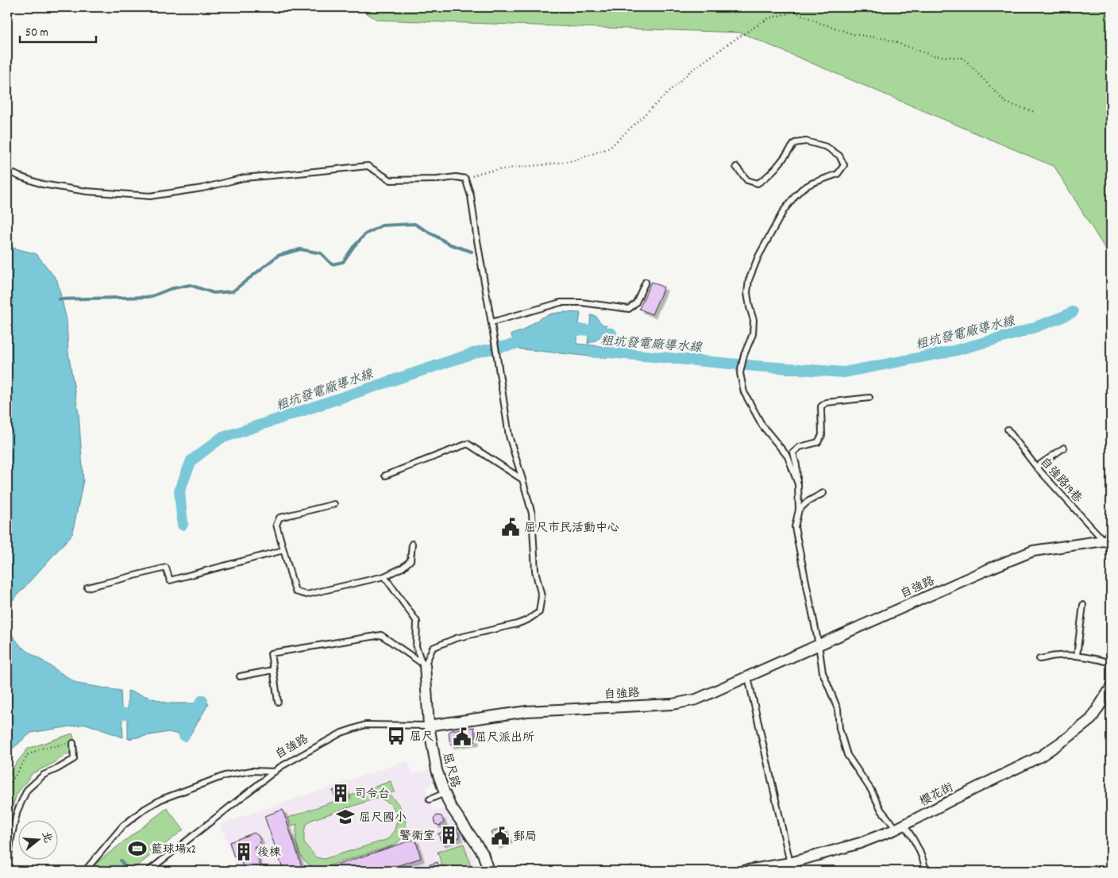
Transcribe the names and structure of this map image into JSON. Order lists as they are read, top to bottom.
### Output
{
  "streets": {
    "street": ["自強路", "屈尺路", "櫻花街"],
    "lane": ["自強路19巷"]
  },
  "crossings": [
    ["自強路19巷", "自強路"],
    ["自強路", "屈尺路"]
  ],
  "water": ["粗坑發電廠導水線"],
  "places": {
    "public building": ["屈尺市民活動中心", "屈尺派出所", "郵局"],
    "bus stop": ["屈尺"],
    "building": ["司令台", "警衛室", "後棟"],
    "school or university": ["屈尺國小"],
    "sports": ["籃球場x2"]
  },
  "scale_bar": "50 m",
  "north": "right"
}
